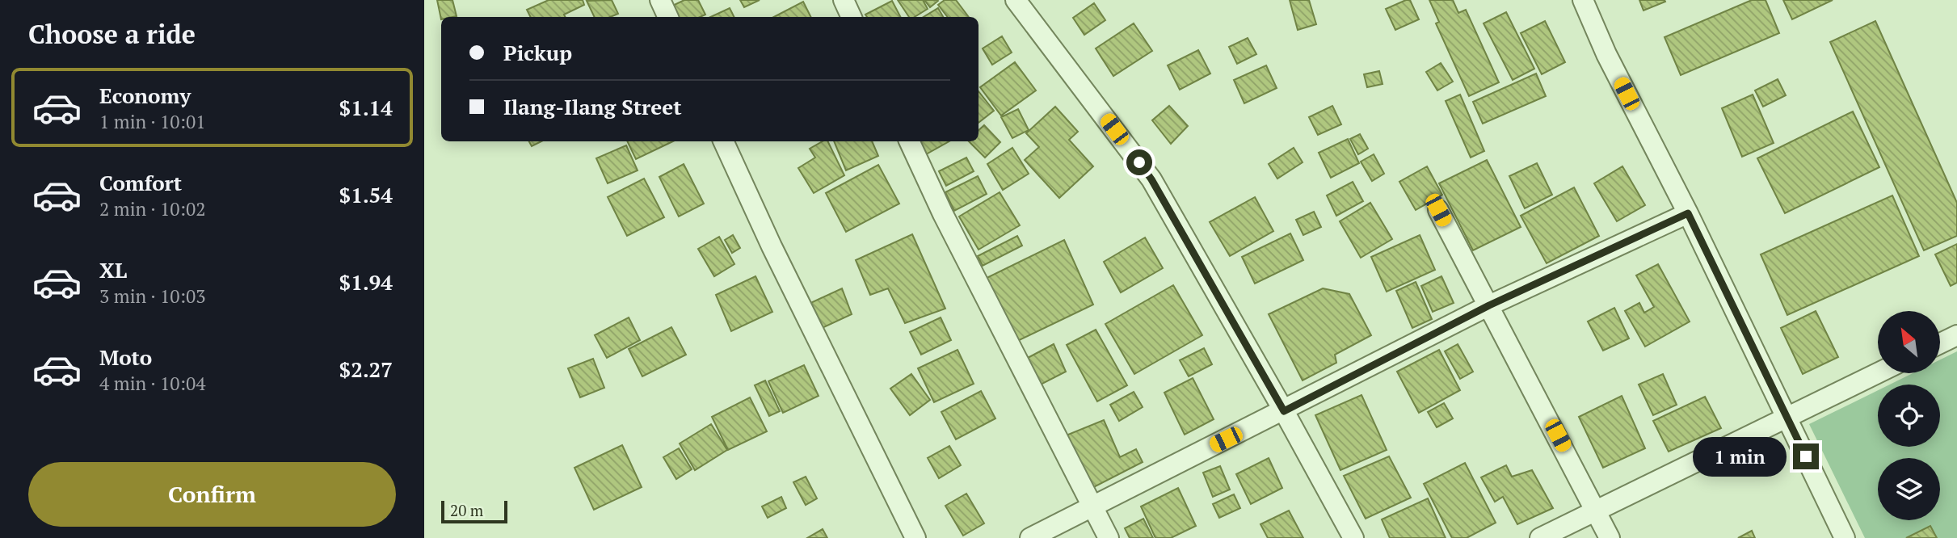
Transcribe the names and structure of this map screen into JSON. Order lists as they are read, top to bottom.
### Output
{
  "scale_bar": "20 m",
  "north": "top left",
  "page": {
    "heading": "Choose a ride",
    "banner": ["Pickup", "Ilang-Ilang Street"],
    "list": [
      {
        "name": "Economy",
        "note": "1 min · 10:01",
        "value": "$1.14"
      },
      {
        "name": "Comfort",
        "note": "2 min · 10:02",
        "value": "$1.54"
      },
      {
        "name": "XL",
        "note": "3 min · 10:03",
        "value": "$1.94"
      },
      {
        "name": "Moto",
        "note": "4 min · 10:04",
        "value": "$2.27"
      }
    ],
    "bubble": "1 min",
    "buttons": "Confirm",
    "scale": "20 m"
  }
}
